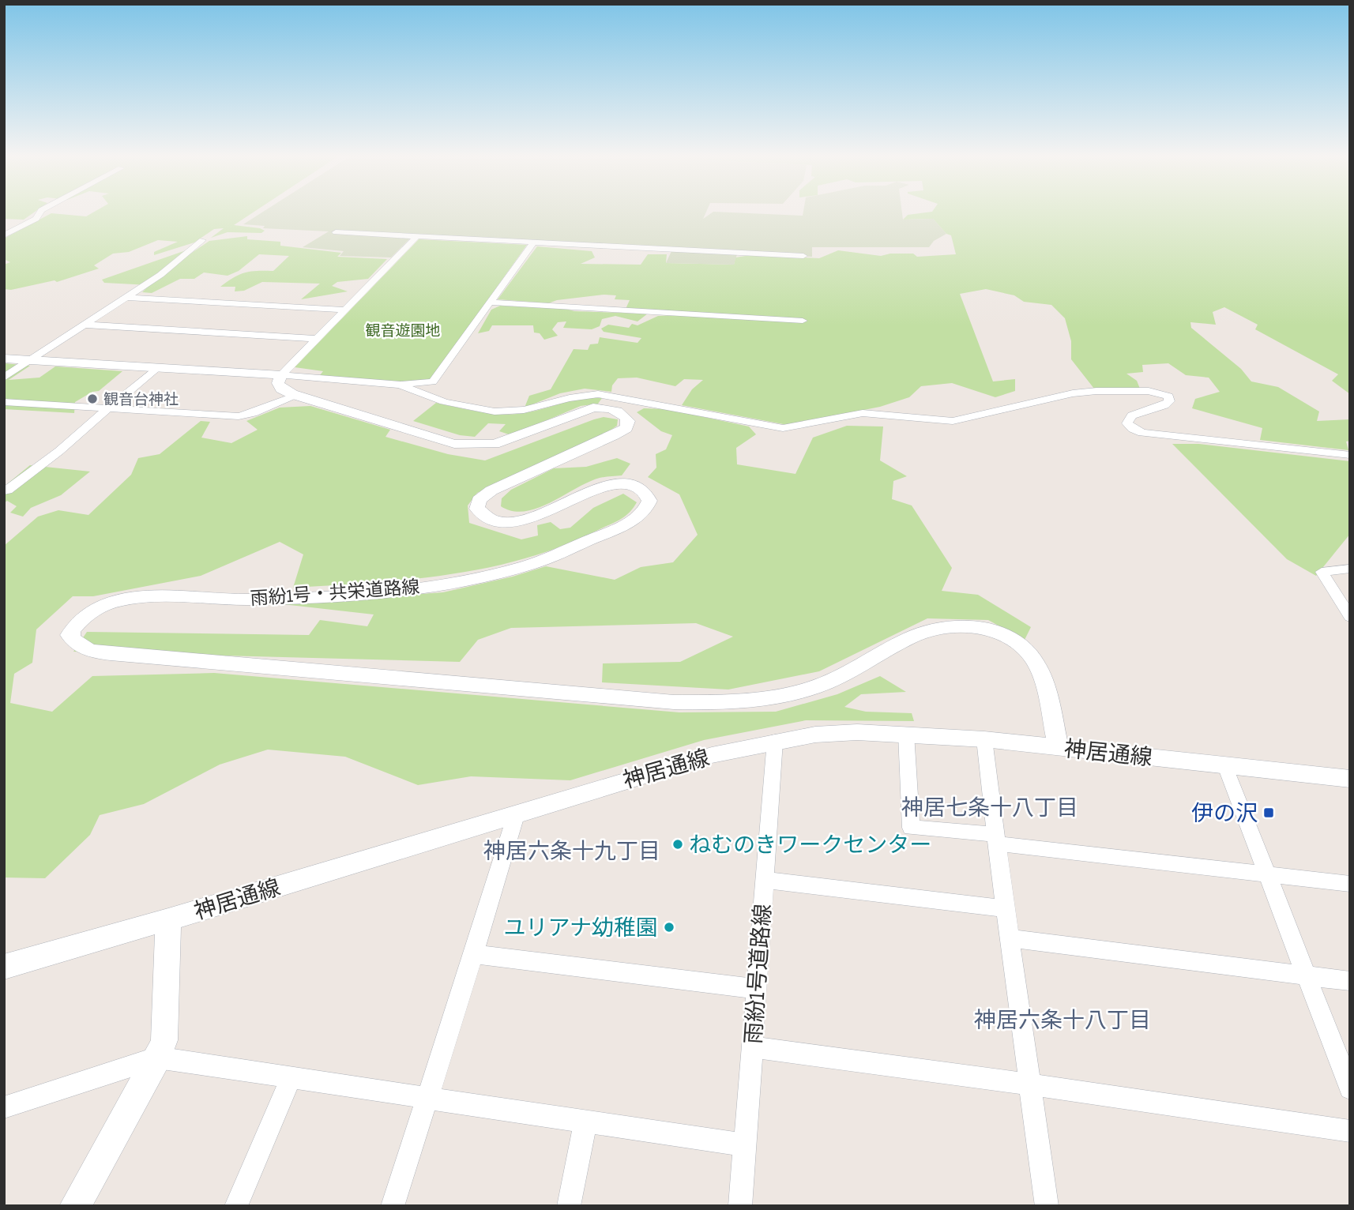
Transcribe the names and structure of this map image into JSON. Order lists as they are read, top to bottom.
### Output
{
  "streets": {
    "street": ["雨紛1号・共栄道路線", "神居通線", "雨紛1号道路線"]
  },
  "crossings": [
    ["雨紛1号・共栄道路線", "神居通線"],
    ["神居通線", "雨紛1号道路線"]
  ],
  "districts": ["神居七条十八丁目", "神居六条十九丁目", "神居六条十八丁目"],
  "parks": ["観音遊園地"],
  "places": {
    "other": ["観音台神社", "ねむのきワークセンター", "ユリアナ幼稚園"],
    "transit": ["伊の沢"]
  }
}
